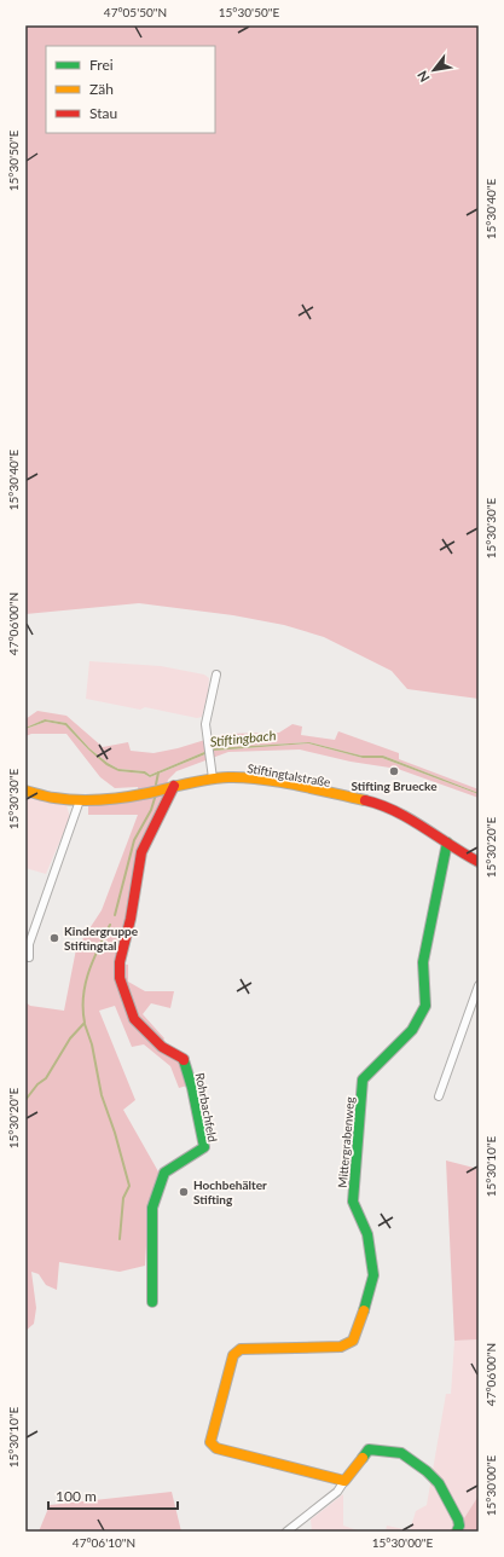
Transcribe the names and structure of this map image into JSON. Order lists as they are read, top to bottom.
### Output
{
  "streets": {
    "street": ["Stiftingtalstraße", "Rohrbachfeld", "Mittergrabenweg"]
  },
  "crossings": [
    ["Stiftingtalstraße", "Rohrbachfeld"],
    ["Stiftingtalstraße", "Mittergrabenweg"]
  ],
  "water": ["Stiftingbach"],
  "places": ["Stifting Bruecke", "Kindergruppe Stiftingtal", "Hochbehälter Stifting"],
  "legend": ["Frei", "Zäh", "Stau"],
  "scale_bar": "100 m",
  "north": "bottom left",
  "coordinates": [
    "47°05'50\"N",
    "15°30'50\"E",
    "15°30'40\"E",
    "15°30'30\"E",
    "47°06'00\"N",
    "15°30'20\"E",
    "15°30'10\"E",
    "15°30'00\"E",
    "47°06'10\"N"
  ]
}
